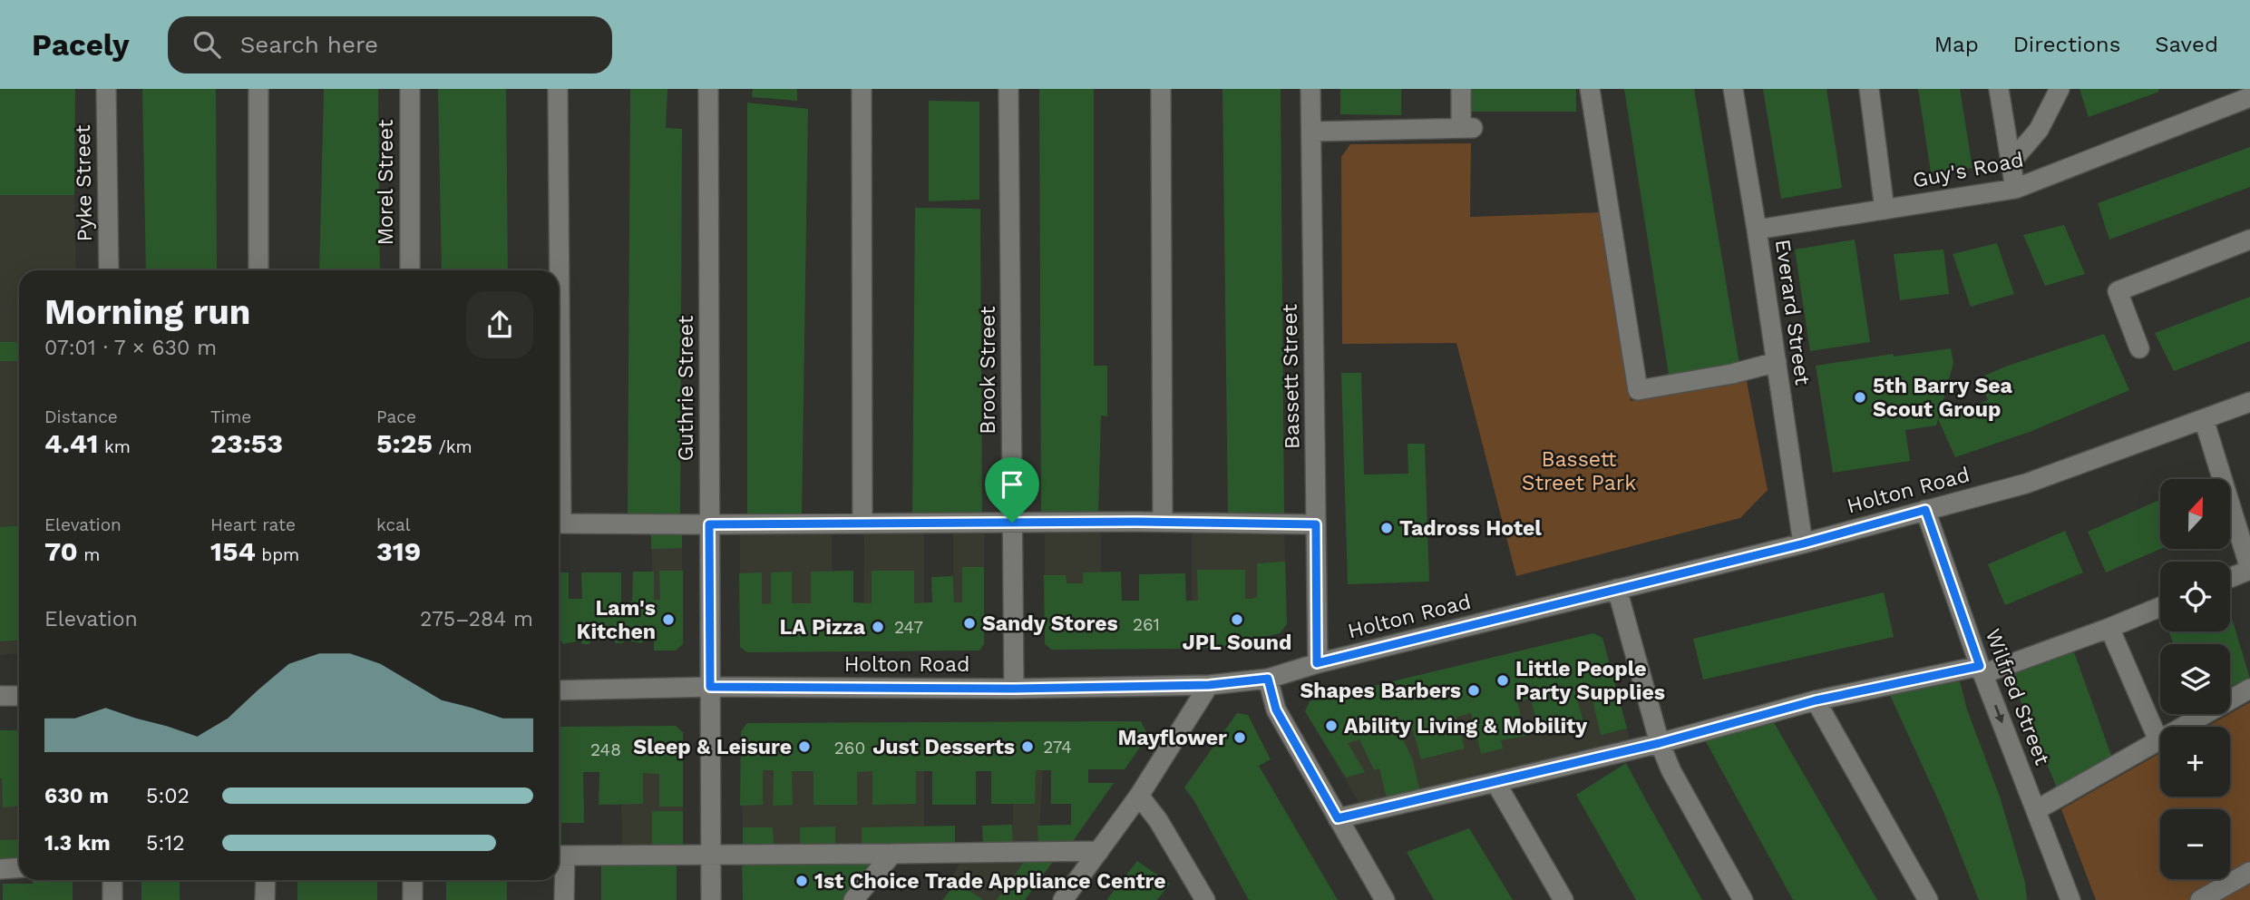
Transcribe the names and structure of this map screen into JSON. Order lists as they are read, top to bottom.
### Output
{
  "streets": {
    "street": [
      "Guy's Road",
      "Morel Street",
      "Pyke Street",
      "Everard Street",
      "Brook Street",
      "Bassett Street",
      "Guthrie Street",
      "Holton Road",
      "Wilfred Street"
    ]
  },
  "crossings": [
    ["Guy's Road", "Everard Street"],
    ["Everard Street", "Holton Road"],
    ["Brook Street", "Holton Road"],
    ["Bassett Street", "Holton Road"],
    ["Guthrie Street", "Holton Road"],
    ["Holton Road", "Wilfred Street"]
  ],
  "parks": ["Bassett Street Park"],
  "places": [
    "5th Barry Sea Scout Group",
    "Tadross Hotel",
    "Lam's Kitchen",
    "JPL Sound",
    "Sandy Stores",
    "LA Pizza",
    "Little People Party Supplies",
    "Shapes Barbers",
    "Ability Living & Mobility",
    "Mayflower",
    "Sleep & Leisure",
    "Just Desserts",
    "1st Choice Trade Appliance Centre"
  ],
  "house_numbers": [
    "261",
    "247",
    "274",
    "260",
    "248"
  ],
  "north": "top",
  "page": {
    "header": "Pacely",
    "search": "Search here",
    "nav": ["Map", "Directions", "Saved"],
    "heading": ["Morning run", "07:01 · 7 × 630 m"],
    "stats": [
      ["Distance", "4.41 km"],
      ["Time", "23:53"],
      ["Pace", "5:25 /km"],
      ["Elevation", "70 m"],
      ["Heart rate", "154 bpm"],
      ["kcal", "319"]
    ],
    "map_buttons": ["+", "−"],
    "chart": ["Elevation", "275–284 m"],
    "list": [
      {
        "name": "630 m",
        "note": "5:02"
      },
      {
        "name": "1.3 km",
        "note": "5:12"
      }
    ]
  }
}
